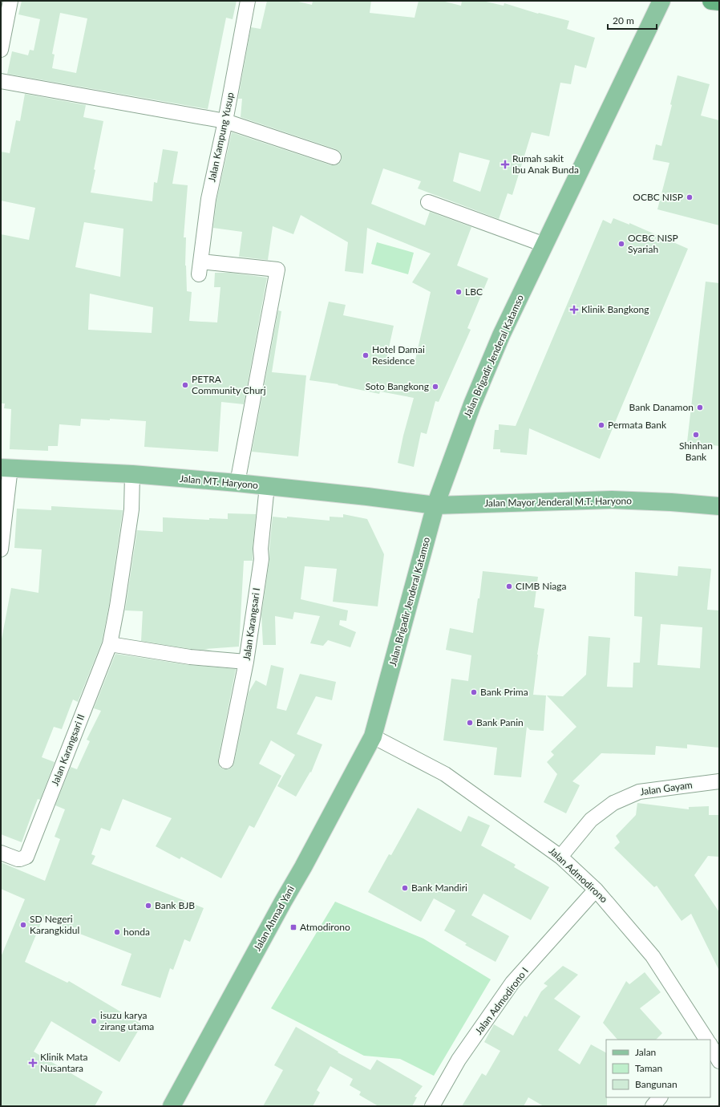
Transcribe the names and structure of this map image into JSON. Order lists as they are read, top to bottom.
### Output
{
  "streets": {
    "main road": [
      "Jalan Brigadir Jenderal Katamso",
      "Jalan MT. Haryono",
      "Jalan Mayor Jenderal M.T. Haryono",
      "Jalan Ahmad Yani"
    ],
    "street": [
      "Jalan Kampung Yusup",
      "Jalan Karangsari I",
      "Jalan Karangsari II",
      "Jalan Gayam",
      "Jalan Admodirono",
      "Jalan Admodirono I"
    ]
  },
  "crossings": [
    ["Jalan Kampung Yusup", "Jalan MT. Haryono"],
    ["Jalan Brigadir Jenderal Katamso", "Jalan MT. Haryono"],
    ["Jalan Brigadir Jenderal Katamso", "Jalan Mayor Jenderal M.T. Haryono"],
    ["Jalan Brigadir Jenderal Katamso", "Jalan Admodirono"],
    ["Jalan Brigadir Jenderal Katamso", "Jalan Ahmad Yani"],
    ["Jalan MT. Haryono", "Jalan Mayor Jenderal M.T. Haryono"],
    ["Jalan MT. Haryono", "Jalan Karangsari I"],
    ["Jalan MT. Haryono", "Jalan Karangsari II"],
    ["Jalan Gayam", "Jalan Admodirono"],
    ["Jalan Admodirono", "Jalan Ahmad Yani"],
    ["Jalan Admodirono", "Jalan Admodirono I"]
  ],
  "places": {
    "health": ["Rumah sakit Ibu Anak Bunda", "Klinik Bangkong", "Klinik Mata Nusantara"],
    "other": [
      "OCBC NISP",
      "OCBC NISP Syariah",
      "LBC",
      "Hotel Damai Residence",
      "PETRA Community Churj",
      "Soto Bangkong",
      "Bank Danamon",
      "Permata Bank",
      "Shinhan Bank",
      "CIMB Niaga",
      "Bank Prima",
      "Bank Panin",
      "Bank Mandiri",
      "Bank BJB",
      "SD Negeri Karangkidul",
      "honda",
      "isuzu karya zirang utama"
    ],
    "transit": ["Atmodirono"]
  },
  "legend": ["Jalan", "Taman", "Bangunan"],
  "scale_bar": "20 m"
}
